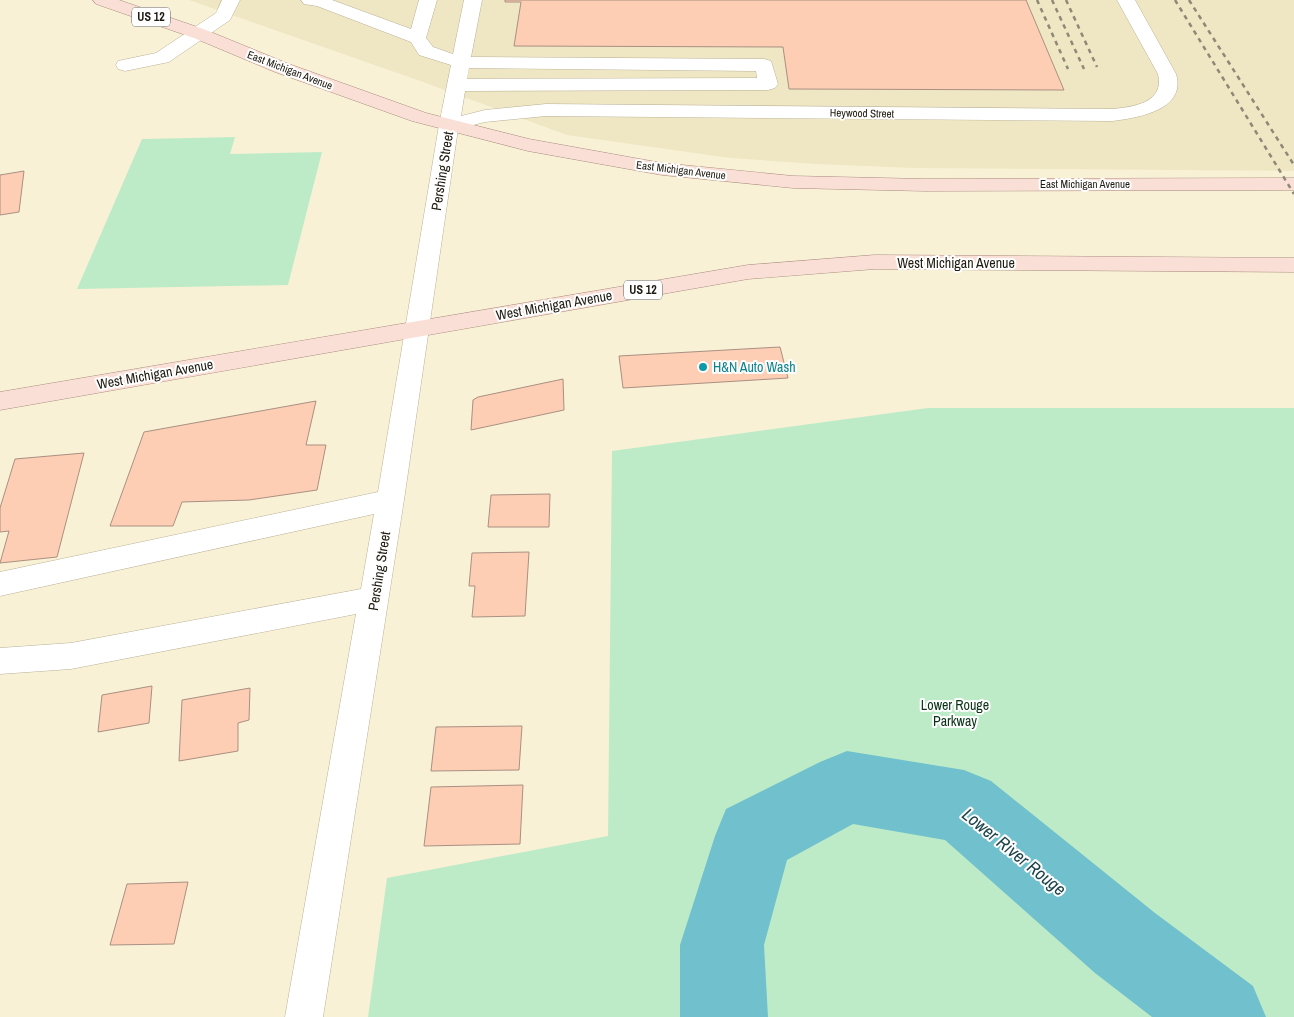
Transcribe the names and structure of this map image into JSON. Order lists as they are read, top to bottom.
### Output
{
  "streets": {
    "main road": ["US 12", "East Michigan Avenue", "West Michigan Avenue"],
    "street": ["Heywood Street", "Pershing Street"]
  },
  "crossings": [
    ["East Michigan Avenue", "Heywood Street"],
    ["East Michigan Avenue", "Pershing Street"],
    ["Heywood Street", "Pershing Street"],
    ["Pershing Street", "West Michigan Avenue"]
  ],
  "water": ["Lower River Rouge"],
  "parks": ["Lower Rouge Parkway"],
  "places": ["H&N Auto Wash"]
}
